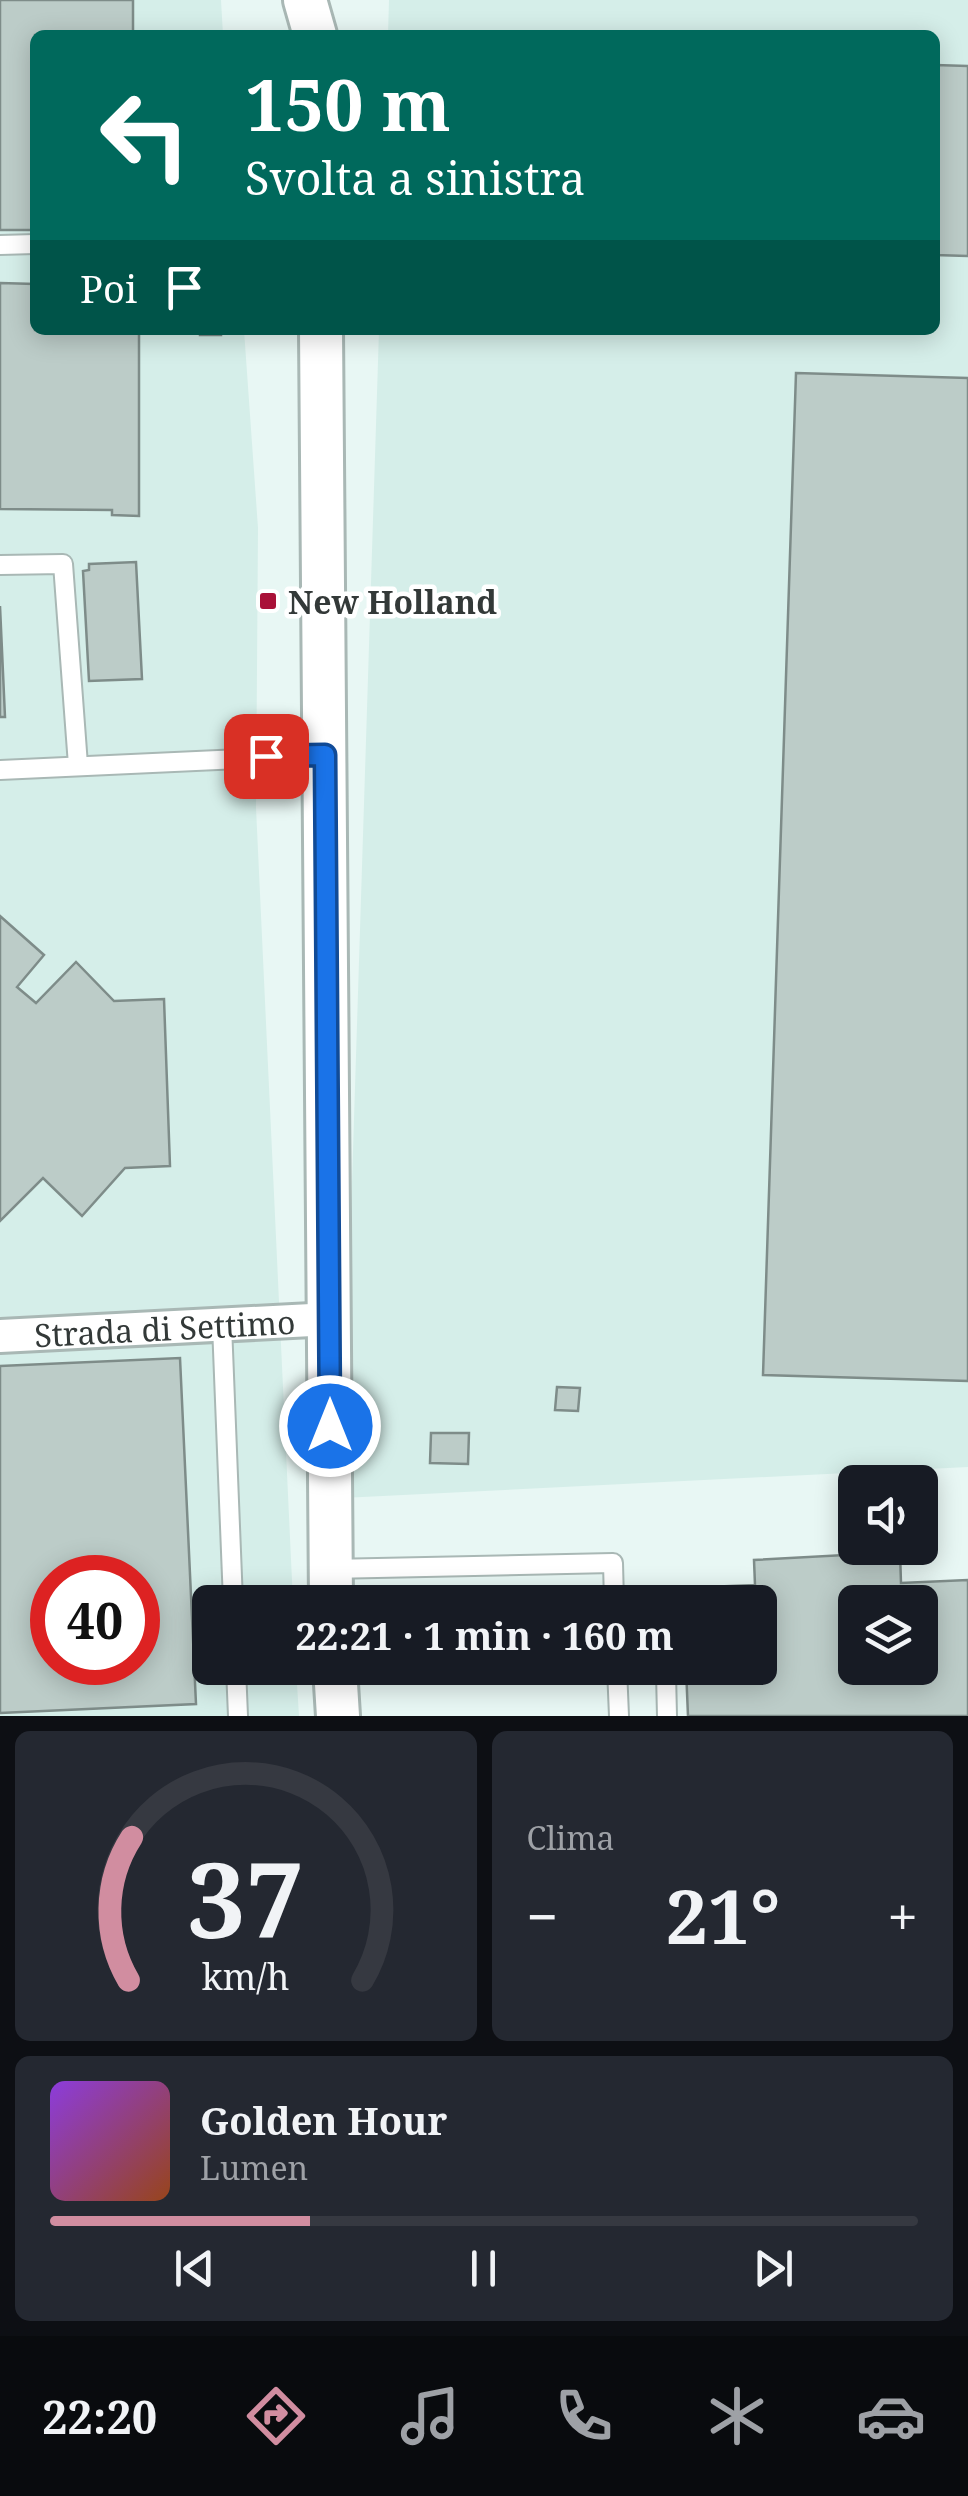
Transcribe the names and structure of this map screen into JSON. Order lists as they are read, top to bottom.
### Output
{
  "streets": {
    "street": ["Strada di Settimo"]
  },
  "places": {
    "transit": ["New Holland"]
  },
  "page": {
    "turn": ["150 m", "Svolta a sinistra"],
    "then": "Poi",
    "limit": "40",
    "trip": "22:21 · 1 min · 160 m",
    "tile": "Clima",
    "heat": ["−", "21°", "+"],
    "song": ["Golden Hour", "Lumen"],
    "tabs": "22:20",
    "gauge": ["37", "km/h"]
  }
}
